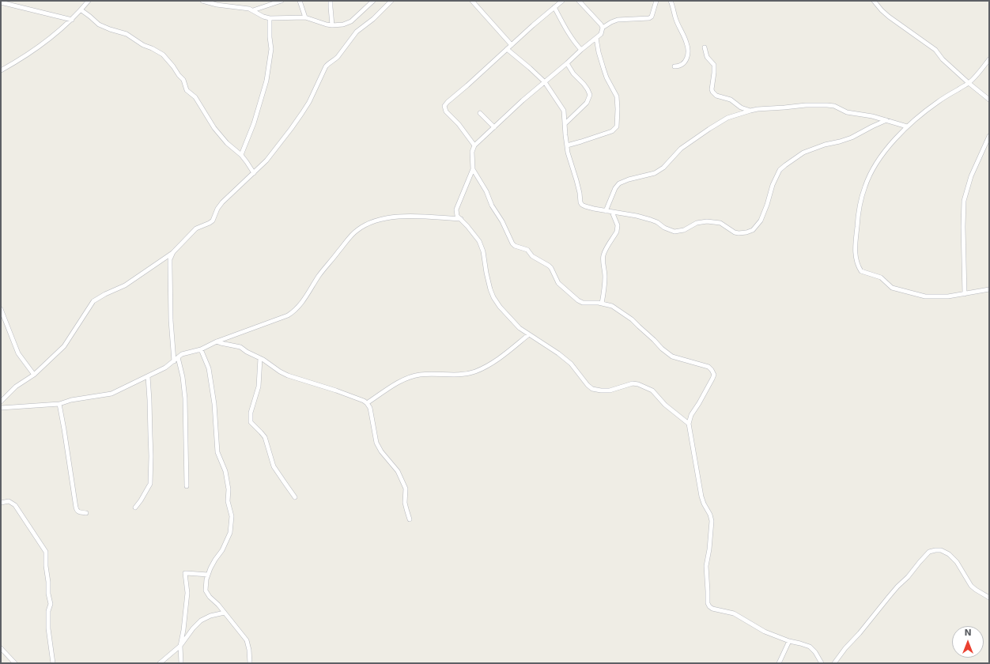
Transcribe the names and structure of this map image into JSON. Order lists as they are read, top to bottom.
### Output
{
  "north": "top"
}
